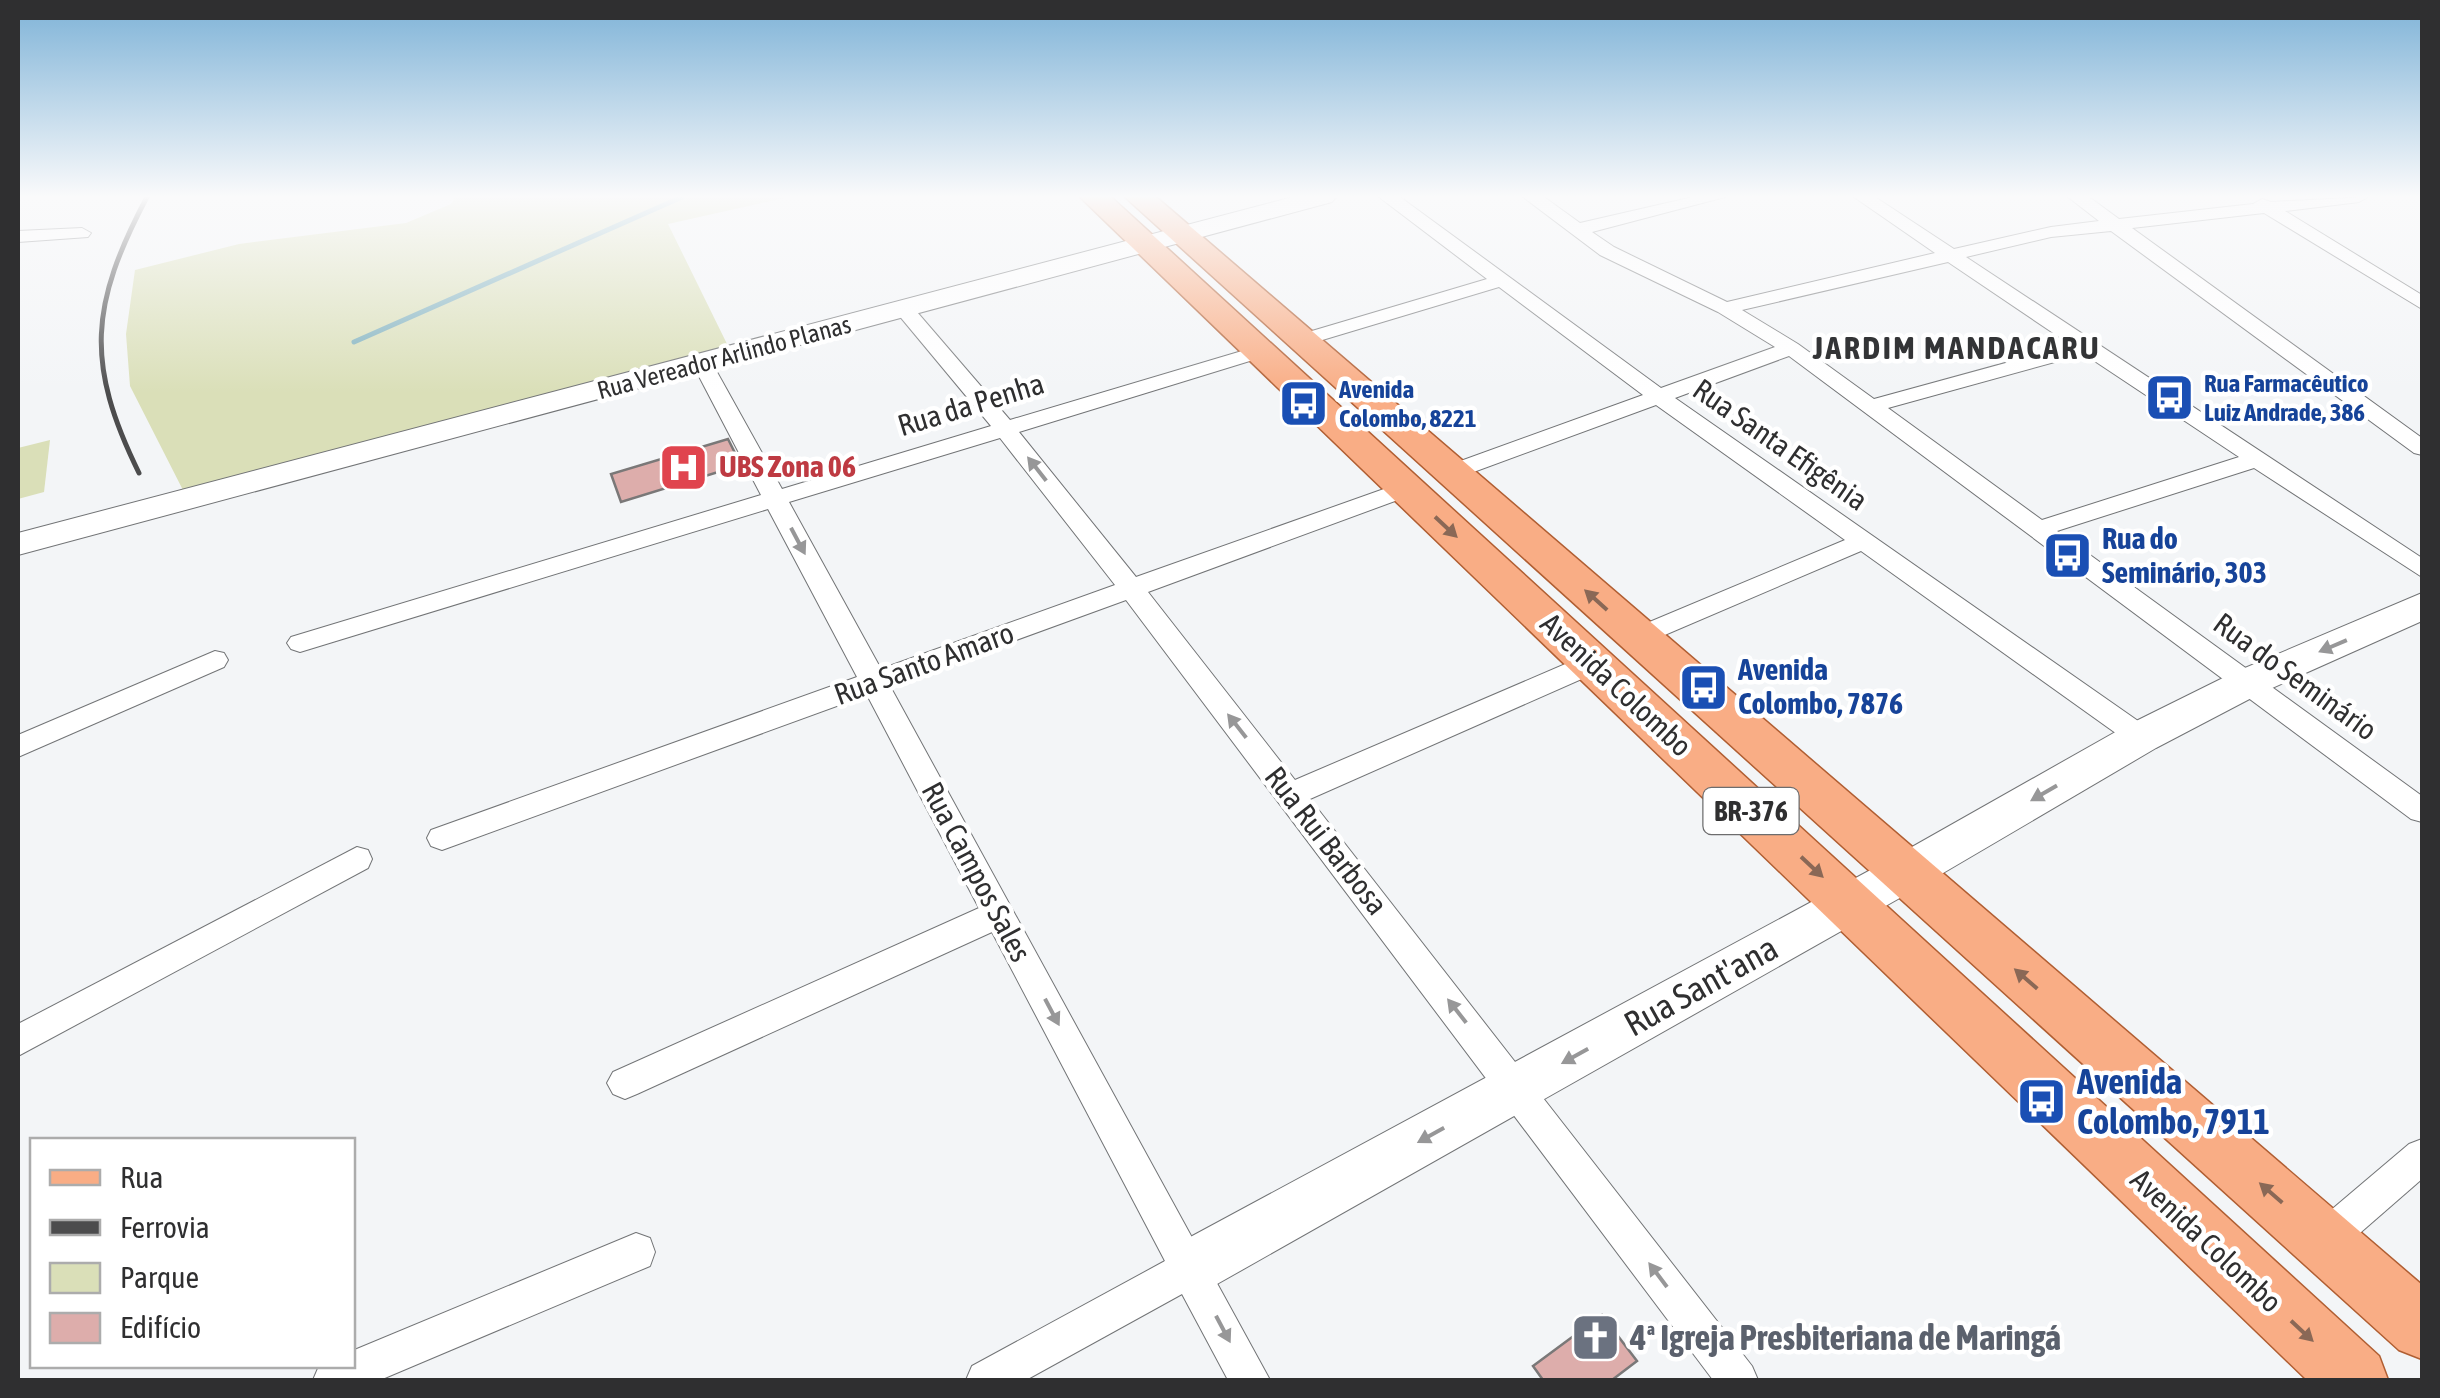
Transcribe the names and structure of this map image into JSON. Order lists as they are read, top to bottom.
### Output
{
  "streets": {
    "main road": ["Avenida Colombo", "BR-376"],
    "street": [
      "Rua Vereador Arlindo Planas",
      "Rua da Penha",
      "Rua Santa Efigênia",
      "Rua Santo Amaro",
      "Rua do Seminário",
      "Rua Rui Barbosa",
      "Rua Campos Sales",
      "Rua Sant'ana"
    ]
  },
  "crossings": [
    ["Rua Vereador Arlindo Planas", "Rua Rui Barbosa"],
    ["Rua Vereador Arlindo Planas", "Rua Campos Sales"],
    ["Rua da Penha", "Rua Santa Efigênia"],
    ["Rua da Penha", "Avenida Colombo"],
    ["Rua da Penha", "Rua Rui Barbosa"],
    ["Rua da Penha", "Rua Campos Sales"],
    ["Rua Santa Efigênia", "Rua Sant'ana"],
    ["Rua Santo Amaro", "Avenida Colombo"],
    ["Rua Santo Amaro", "Rua Rui Barbosa"],
    ["Rua Santo Amaro", "Rua Campos Sales"],
    ["Rua do Seminário", "Rua Sant'ana"],
    ["Avenida Colombo", "Rua Sant'ana"],
    ["Rua Rui Barbosa", "Rua Sant'ana"],
    ["Rua Campos Sales", "Rua Sant'ana"]
  ],
  "one_way": ["Rua Rui Barbosa", "Rua Campos Sales"],
  "districts": ["JARDIM MANDACARU"],
  "places": {
    "bus stop": [
      "Rua Farmacêutico Luiz Andrade, 386",
      "Avenida Colombo, 8221",
      "Rua do Seminário, 303",
      "Avenida Colombo, 7876",
      "Avenida Colombo, 7911"
    ],
    "hospital": ["UBS Zona 06"],
    "church": ["4ª Igreja Presbiteriana de Maringá"]
  },
  "legend": [
    "Rua",
    "Ferrovia",
    "Parque",
    "Edifício"
  ]
}
